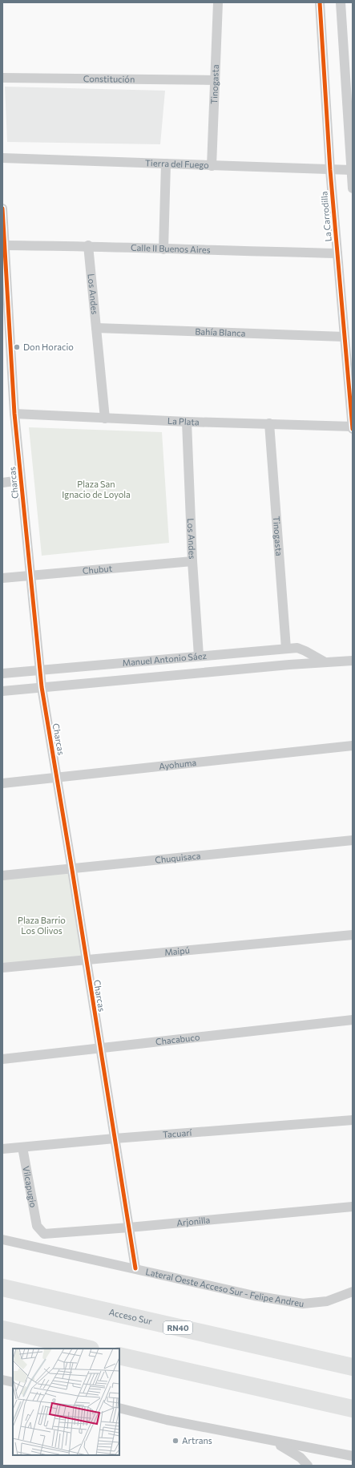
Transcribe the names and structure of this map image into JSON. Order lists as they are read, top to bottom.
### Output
{
  "streets": {
    "highway": ["Acceso Sur", "RN40"],
    "street": [
      "Constitución",
      "Tinogasta",
      "Tierra del Fuego",
      "La Carrodilla",
      "Calle II Buenos Aires",
      "Los Andes",
      "Bahía Blanca",
      "La Plata",
      "Charcas",
      "Chubut",
      "Manuel Antonio Sáez",
      "Ayohuma",
      "Chuquisaca",
      "Maipú",
      "Chacabuco",
      "Tacuarí",
      "Vilcapugio",
      "Arjonilla",
      "Lateral Oeste Acceso Sur - Felipe Andreu"
    ]
  },
  "crossings": [
    ["Constitución", "Tinogasta"],
    ["Tinogasta", "Tierra del Fuego"],
    ["Tinogasta", "La Plata"],
    ["Tinogasta", "Manuel Antonio Sáez"],
    ["Tierra del Fuego", "La Carrodilla"],
    ["La Carrodilla", "Calle II Buenos Aires"],
    ["La Carrodilla", "Bahía Blanca"],
    ["La Carrodilla", "La Plata"],
    ["Calle II Buenos Aires", "Los Andes"],
    ["Calle II Buenos Aires", "Charcas"],
    ["Los Andes", "Bahía Blanca"],
    ["Los Andes", "La Plata"],
    ["Los Andes", "Chubut"],
    ["Los Andes", "Manuel Antonio Sáez"],
    ["La Plata", "Charcas"],
    ["Charcas", "Chubut"],
    ["Charcas", "Manuel Antonio Sáez"],
    ["Charcas", "Ayohuma"],
    ["Charcas", "Chuquisaca"],
    ["Charcas", "Maipú"],
    ["Charcas", "Chacabuco"],
    ["Charcas", "Tacuarí"],
    ["Charcas", "Arjonilla"],
    ["Charcas", "Lateral Oeste Acceso Sur - Felipe Andreu"],
    ["Tacuarí", "Vilcapugio"],
    ["Vilcapugio", "Arjonilla"]
  ],
  "parks": ["Plaza San Ignacio de Loyola", "Plaza Barrio Los Olivos"],
  "places": ["Don Horacio", "Artrans"]
}
